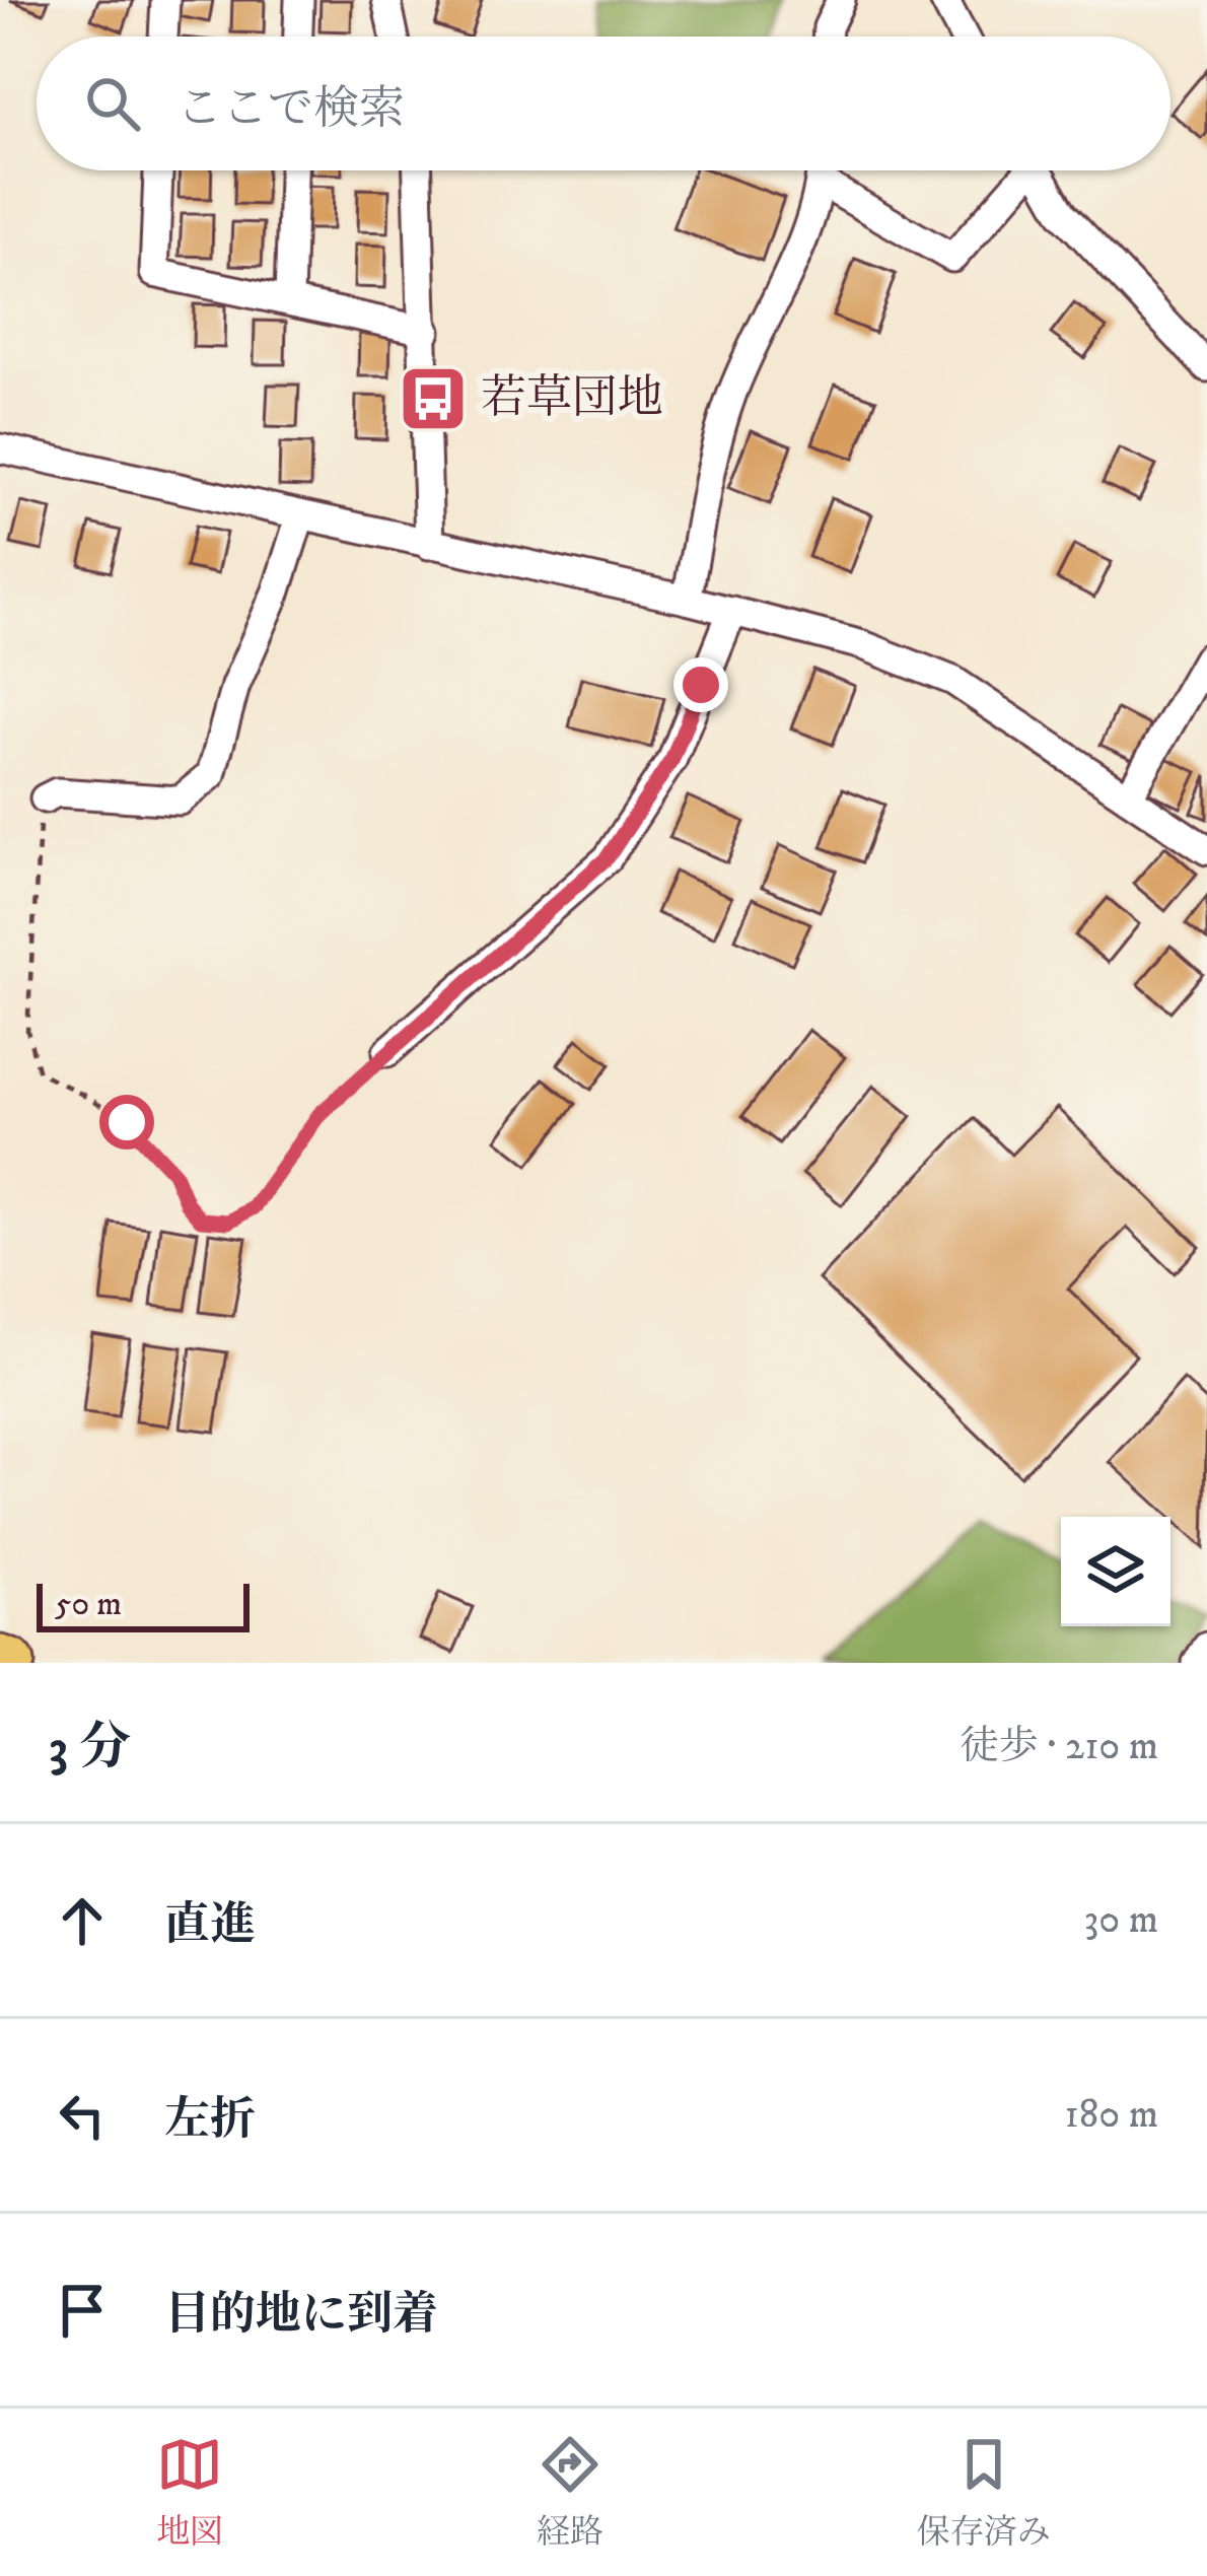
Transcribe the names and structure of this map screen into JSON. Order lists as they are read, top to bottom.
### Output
{
  "places": {
    "bus stop": ["若草団地"]
  },
  "scale_bar": "50 m",
  "page": {
    "search": "ここで検索",
    "scale": "50 m",
    "heading": ["3 分", "徒歩 · 210 m"],
    "list": [
      ["直進", "30 m"],
      ["左折", "180 m"],
      "目的地に到着"
    ],
    "nav": ["地図", "経路", "保存済み"]
  }
}
